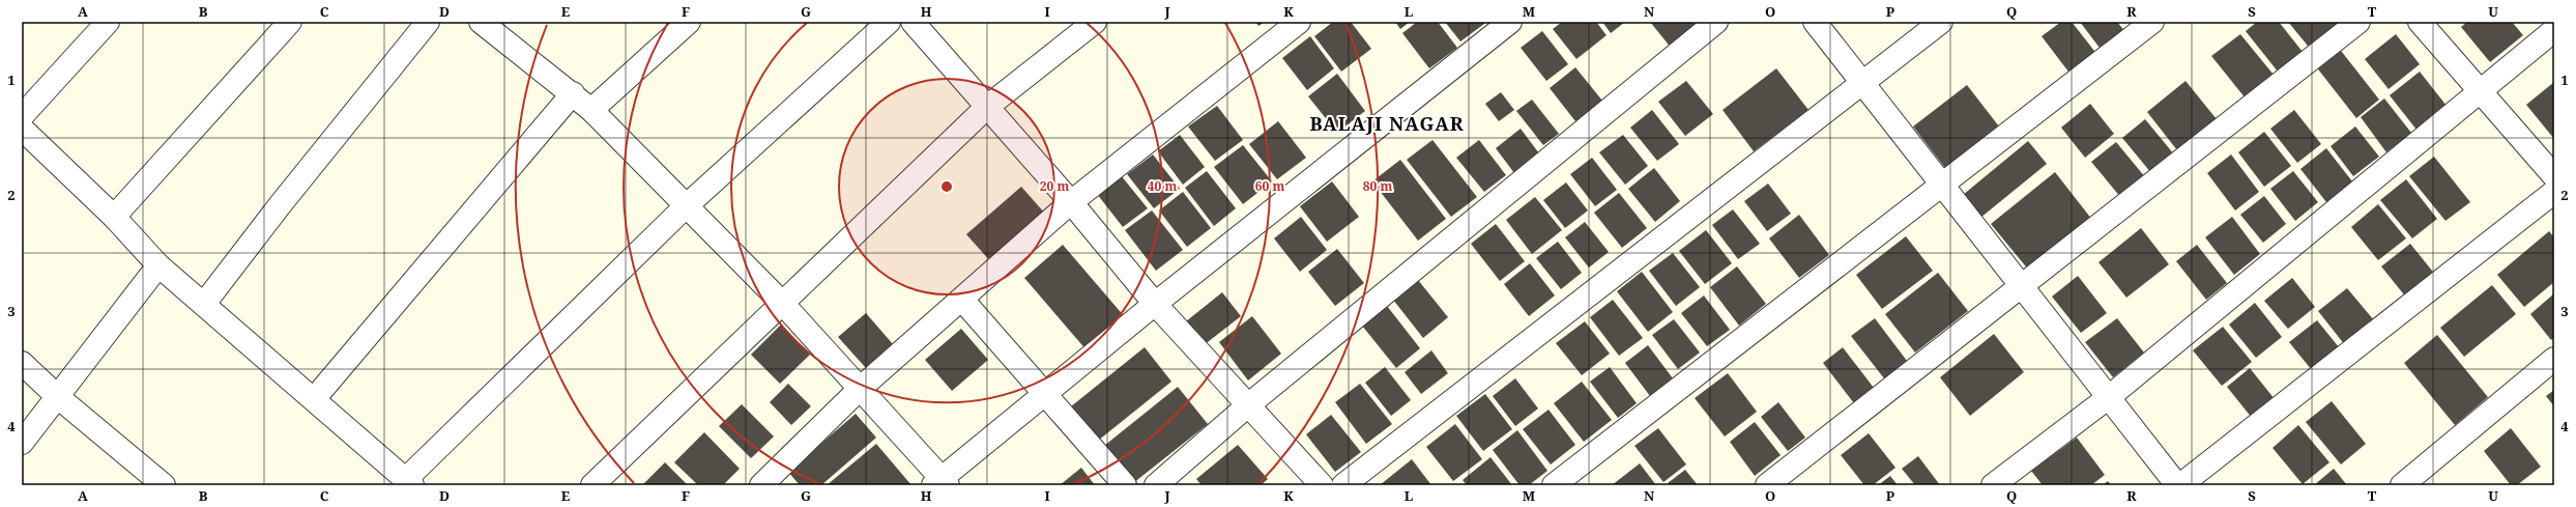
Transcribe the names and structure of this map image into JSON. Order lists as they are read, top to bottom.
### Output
{
  "districts": ["BALAJI NAGAR"],
  "grid": {
    "columns": [
      "A",
      "B",
      "C",
      "D",
      "E",
      "F",
      "G",
      "H",
      "I",
      "J",
      "K",
      "L",
      "M",
      "N",
      "O",
      "P",
      "Q",
      "R",
      "S",
      "T",
      "U"
    ],
    "rows": [
      "1",
      "2",
      "3",
      "4"
    ]
  },
  "rings": [
    "20 m",
    "40 m",
    "60 m",
    "80 m"
  ]
}
